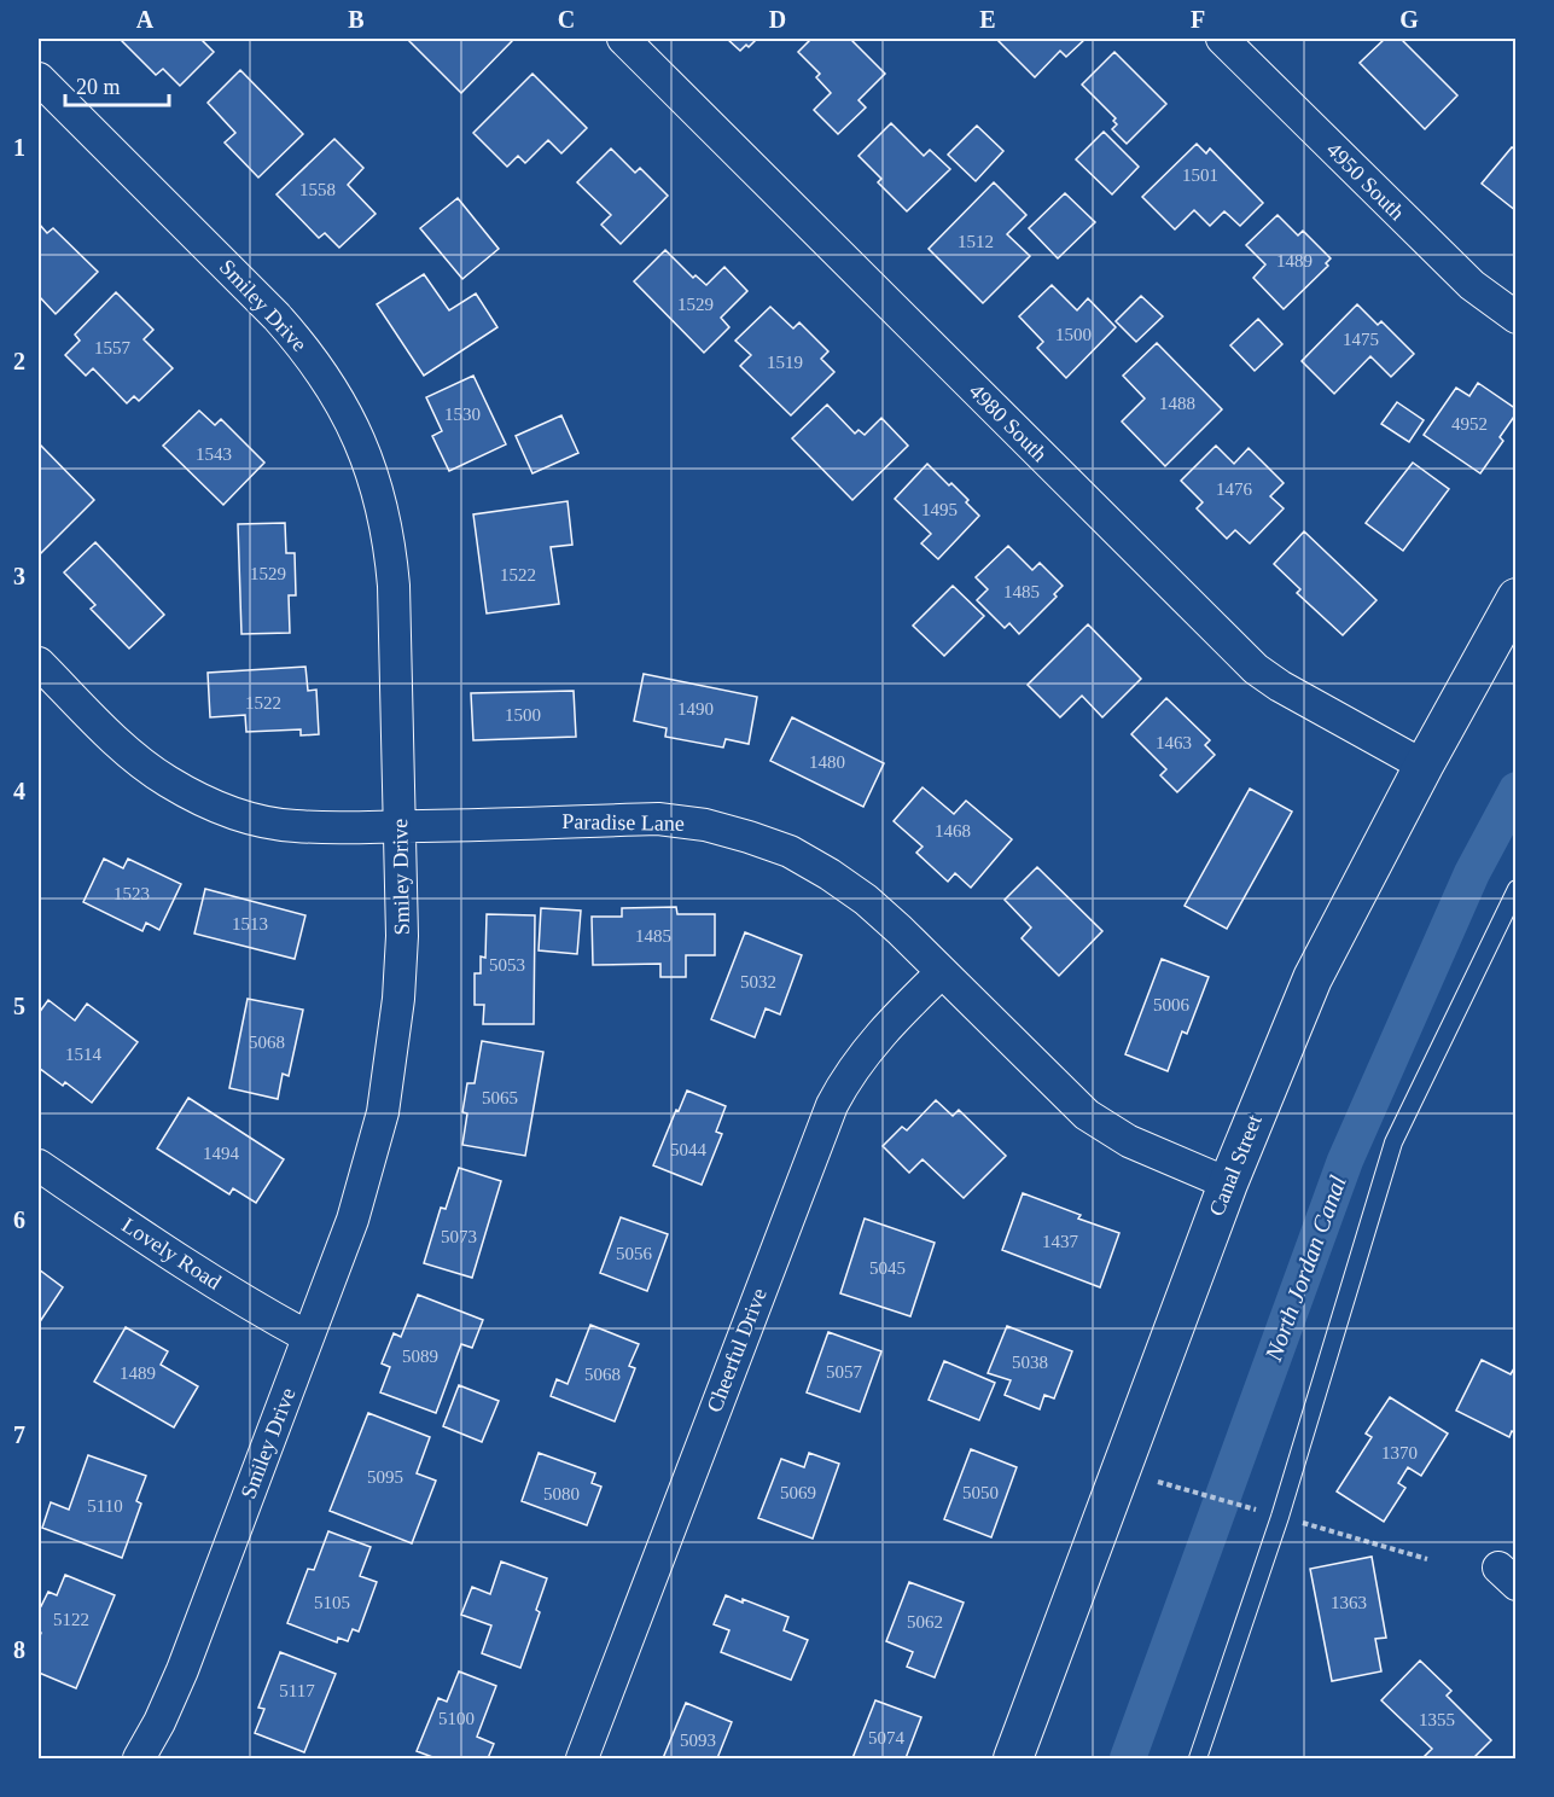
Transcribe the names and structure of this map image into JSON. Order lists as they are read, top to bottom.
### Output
{
  "streets": {
    "street": [
      "4950 South",
      "Smiley Drive",
      "4980 South",
      "Paradise Lane",
      "Canal Street",
      "Lovely Road",
      "Cheerful Drive"
    ]
  },
  "crossings": [
    ["Smiley Drive", "Paradise Lane"],
    ["Smiley Drive", "Lovely Road"],
    ["4980 South", "Canal Street"],
    ["Paradise Lane", "Canal Street"],
    ["Paradise Lane", "Cheerful Drive"]
  ],
  "water": ["North Jordan Canal"],
  "house_numbers": [
    "1501",
    "1558",
    "1512",
    "1489",
    "1529",
    "1500",
    "1475",
    "1557",
    "1519",
    "1488",
    "1530",
    "4952",
    "1543",
    "1476",
    "1495",
    "1529",
    "1522",
    "1485",
    "1522",
    "1490",
    "1500",
    "1463",
    "1480",
    "1468",
    "1523",
    "1513",
    "1485",
    "5053",
    "5032",
    "5006",
    "5068",
    "1514",
    "5065",
    "5044",
    "1494",
    "5073",
    "1437",
    "5056",
    "5045",
    "5089",
    "5038",
    "5057",
    "1489",
    "5068",
    "1370",
    "5095",
    "5069",
    "5050",
    "5080",
    "5110",
    "5105",
    "1363",
    "5122",
    "5062",
    "5117",
    "5100",
    "1355",
    "5074",
    "5093"
  ],
  "scale_bar": "20 m",
  "grid": {
    "columns": [
      "A",
      "B",
      "C",
      "D",
      "E",
      "F",
      "G"
    ],
    "rows": [
      "1",
      "2",
      "3",
      "4",
      "5",
      "6",
      "7",
      "8"
    ]
  }
}
